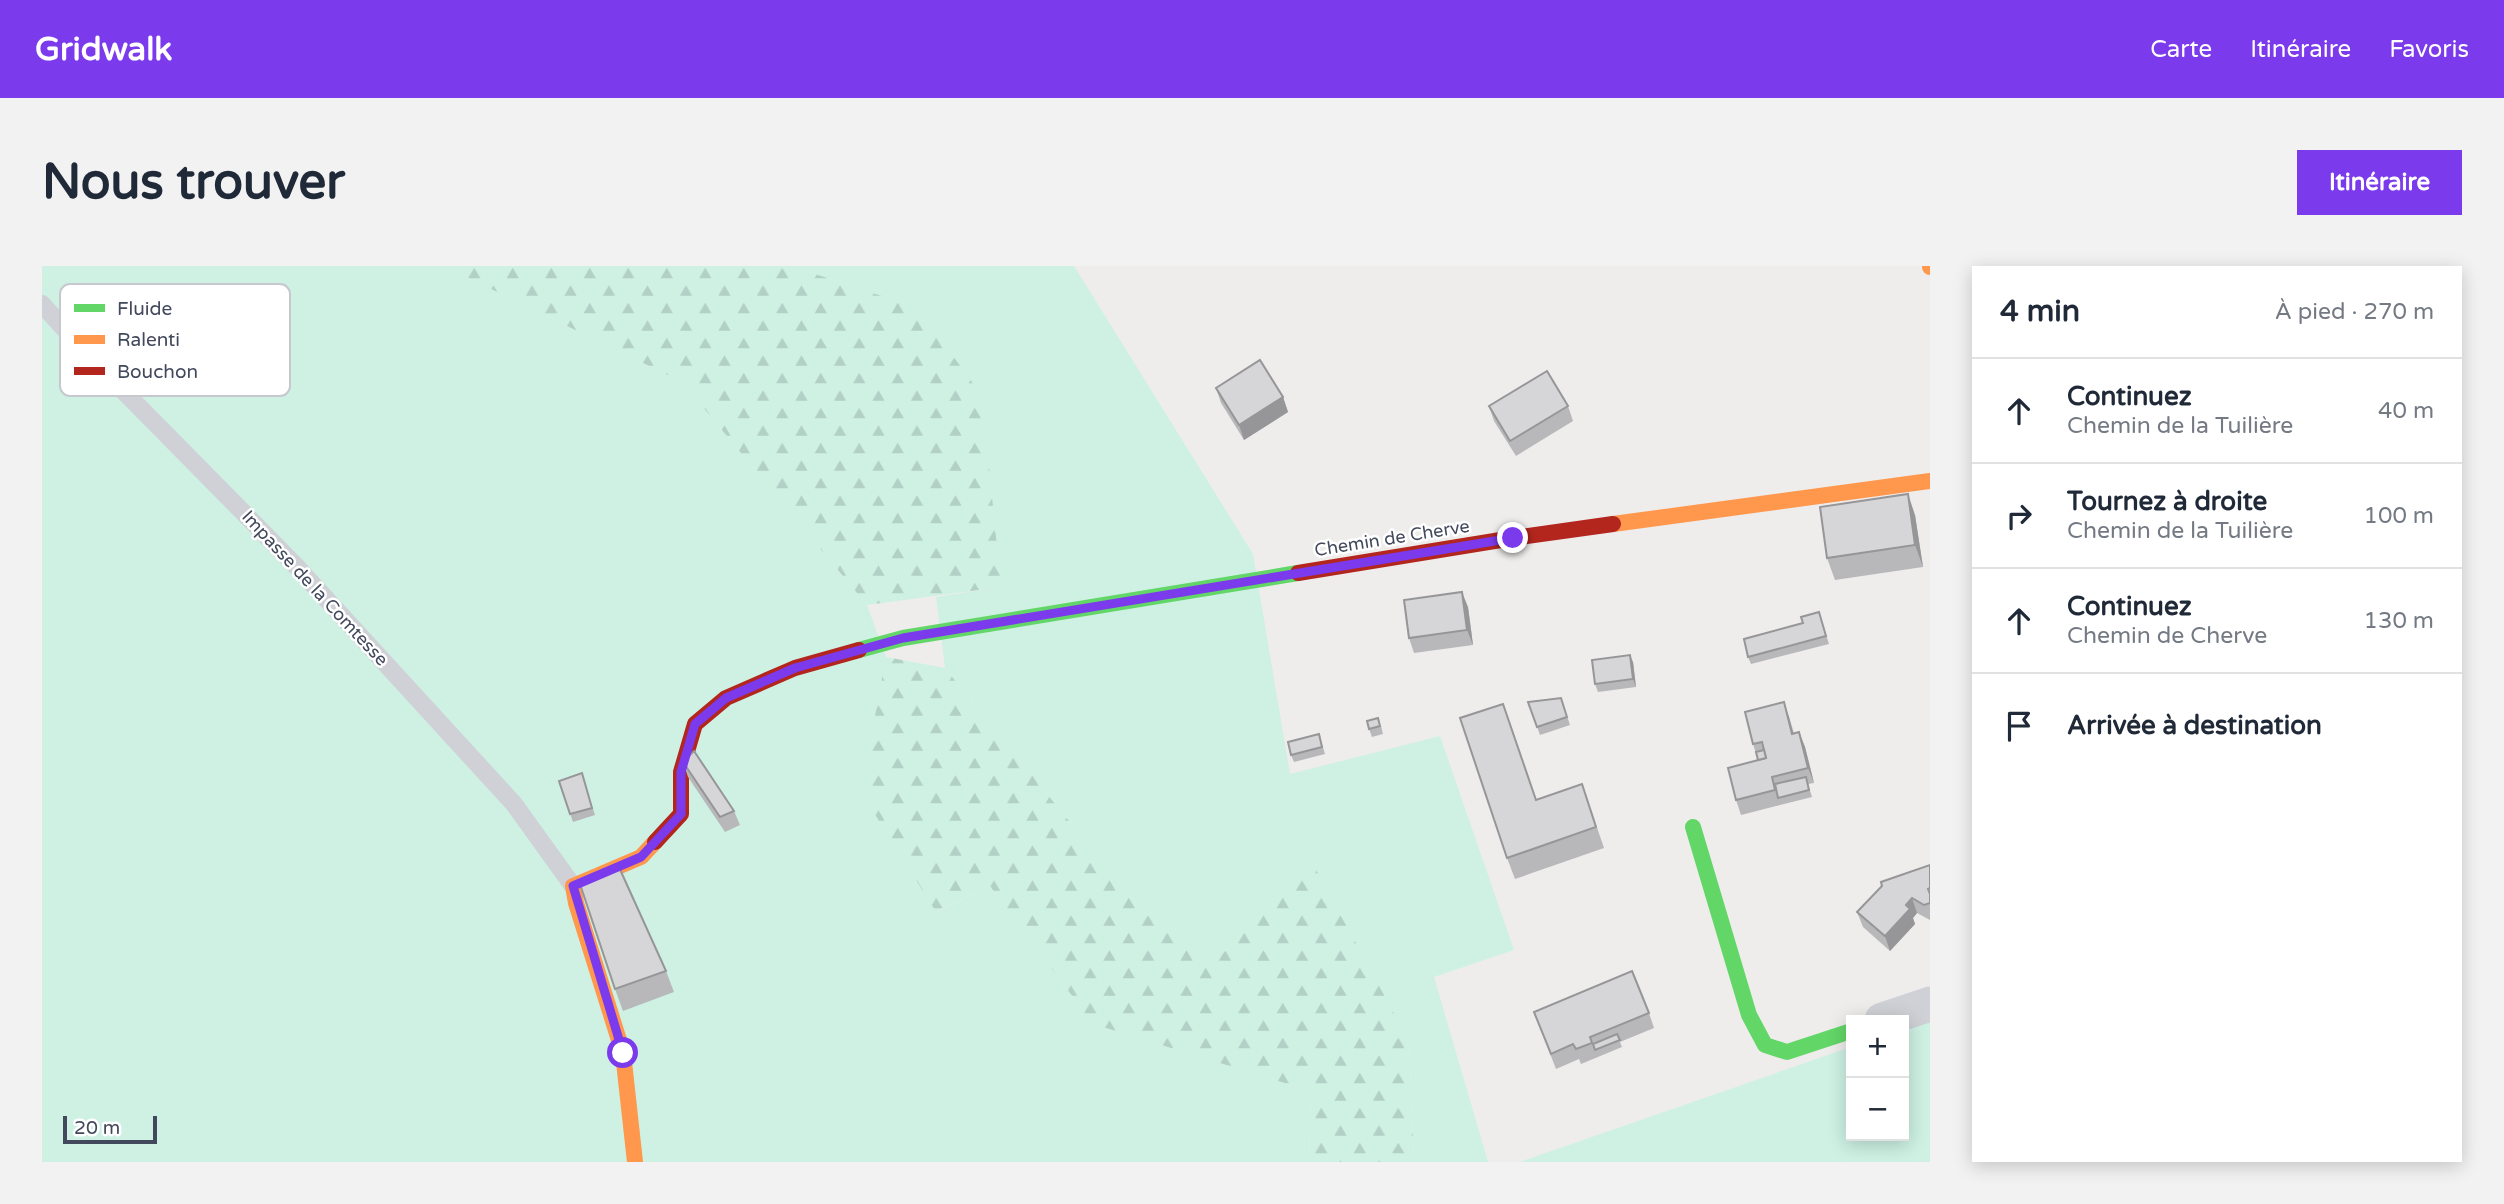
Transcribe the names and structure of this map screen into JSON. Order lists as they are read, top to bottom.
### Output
{
  "streets": {
    "street": ["Chemin de Cherve"],
    "lane": ["Impasse de la Comtesse"]
  },
  "crossings": [
    ["Chemin de Cherve", "Impasse de la Comtesse"]
  ],
  "legend": ["Fluide", "Ralenti", "Bouchon"],
  "scale_bar": "20 m",
  "page": {
    "header": "Gridwalk",
    "nav": ["Carte", "Itinéraire", "Favoris"],
    "buttons": "Itinéraire",
    "title": "Nous trouver",
    "heading": ["4 min", "À pied · 270 m"],
    "list": [
      ["Continuez", "Chemin de la Tuilière", "40 m"],
      ["Tournez à droite", "Chemin de la Tuilière", "100 m"],
      ["Continuez", "Chemin de Cherve", "130 m"],
      "Arrivée à destination"
    ],
    "map_buttons": ["+", "−"],
    "scale": "20 m"
  }
}
